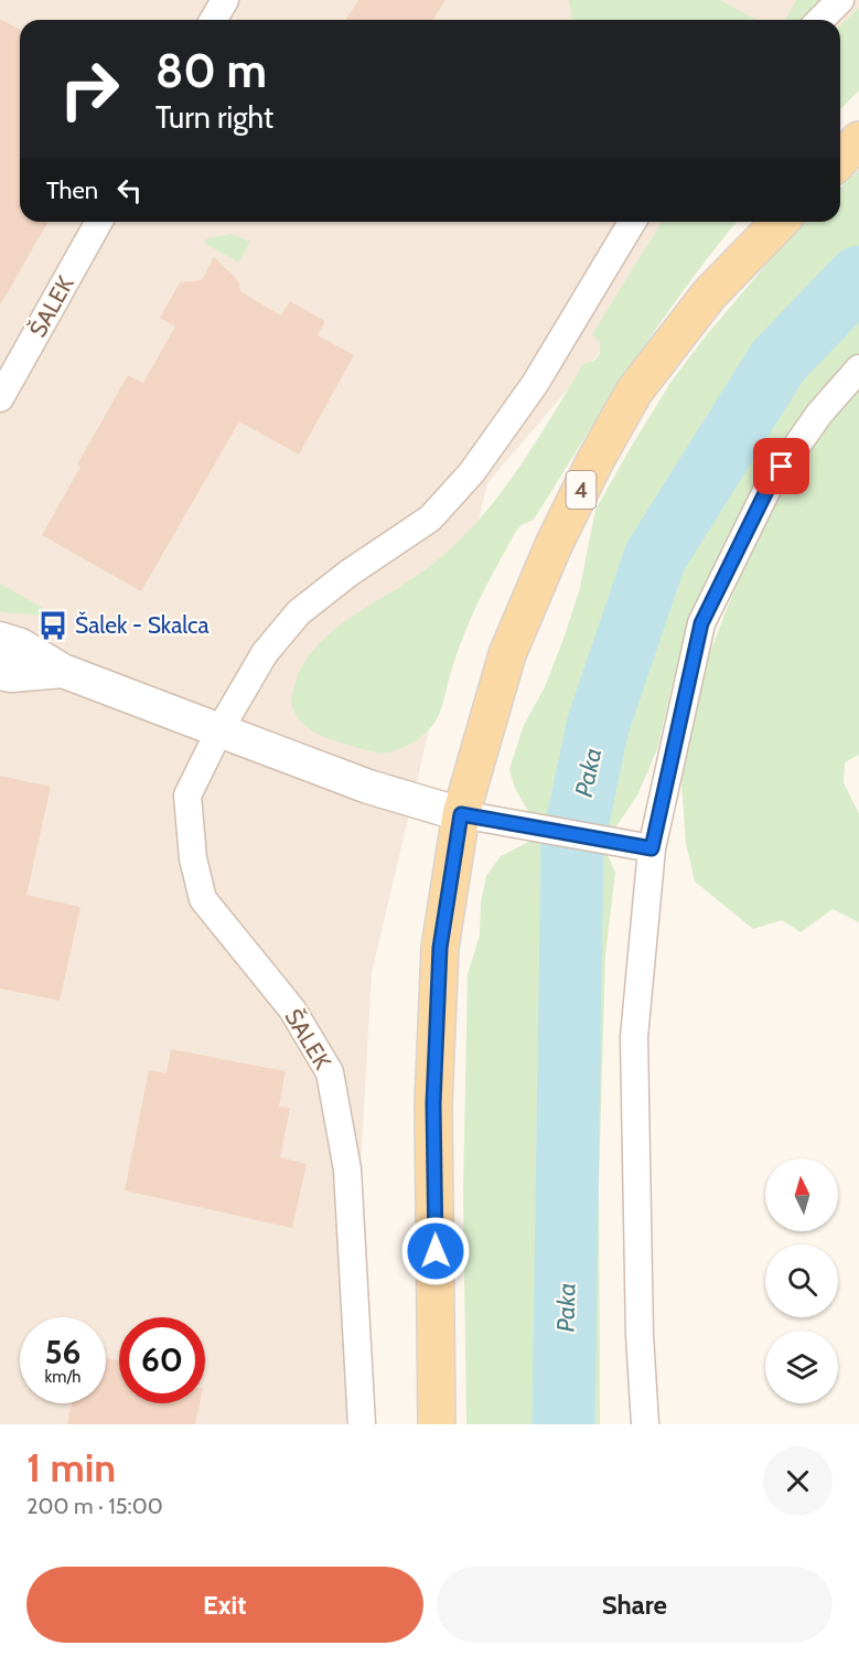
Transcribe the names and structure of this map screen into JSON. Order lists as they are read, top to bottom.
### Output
{
  "streets": {
    "main road": ["4"],
    "street": ["ŠALEK"]
  },
  "water": ["Paka"],
  "places": {
    "bus stop": ["Šalek - Skalca"]
  },
  "north": "top",
  "page": {
    "turn": ["80 m", "Turn right"],
    "then": "Then",
    "speed": "56 km/h",
    "limit": "60",
    "heading": ["1 min", "200 m · 15:00"],
    "buttons": ["Exit", "Share"]
  }
}
